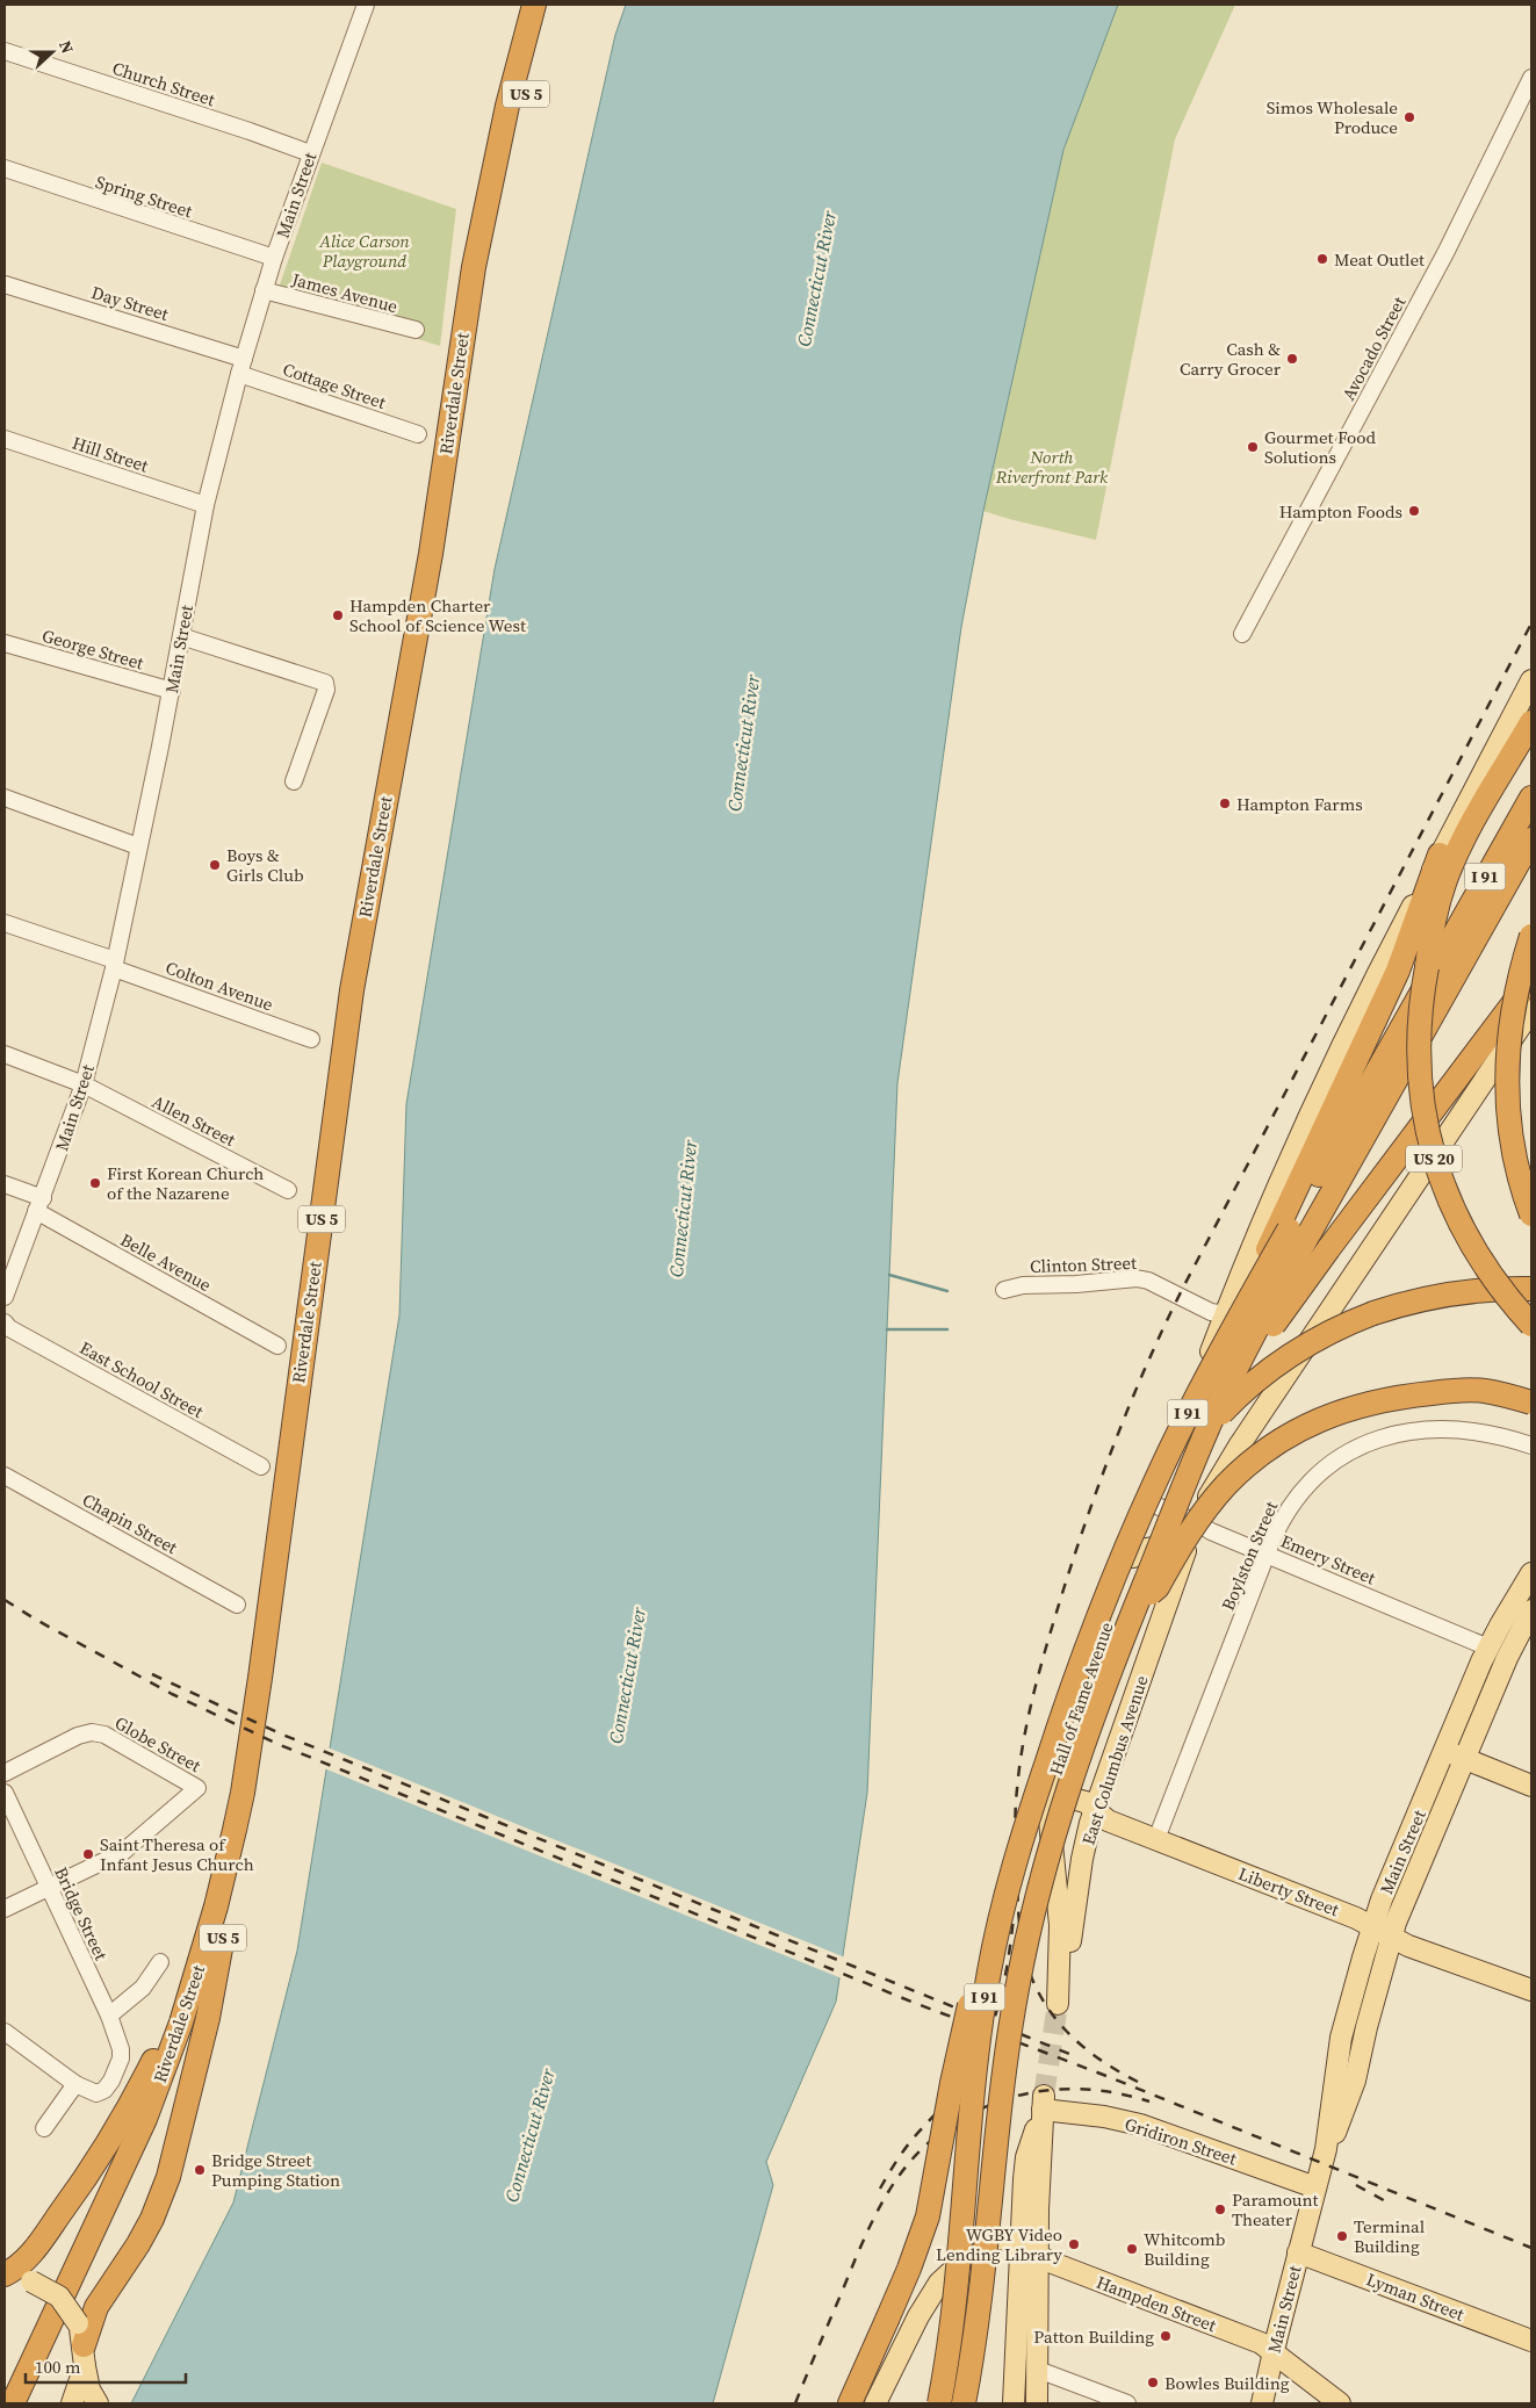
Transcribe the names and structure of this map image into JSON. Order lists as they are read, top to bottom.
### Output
{
  "streets": {
    "highway": [
      "US 5",
      "Riverdale Street",
      "I 91",
      "US 20"
    ],
    "main road": [
      "Main Street",
      "Hall of Fame Avenue",
      "East Columbus Avenue",
      "Liberty Street",
      "Gridiron Street",
      "Lyman Street",
      "Hampden Street"
    ],
    "street": [
      "Church Street",
      "Spring Street",
      "James Avenue",
      "Day Street",
      "Avocado Street",
      "Cottage Street",
      "Hill Street",
      "George Street",
      "Colton Avenue",
      "Allen Street",
      "Belle Avenue",
      "Clinton Street",
      "East School Street",
      "Chapin Street",
      "Boylston Street",
      "Emery Street",
      "Globe Street",
      "Bridge Street"
    ]
  },
  "crossings": [
    ["Church Street", "Main Street"],
    ["Main Street", "Spring Street"],
    ["Main Street", "James Avenue"],
    ["Main Street", "Day Street"],
    ["Main Street", "Cottage Street"],
    ["Main Street", "Hill Street"],
    ["Main Street", "George Street"],
    ["Main Street", "Colton Avenue"],
    ["Main Street", "Allen Street"],
    ["Main Street", "Belle Avenue"],
    ["Main Street", "Emery Street"],
    ["Main Street", "Liberty Street"],
    ["Main Street", "Gridiron Street"],
    ["Main Street", "Lyman Street"],
    ["Main Street", "Hampden Street"],
    ["I 91", "Clinton Street"],
    ["I 91", "Hall of Fame Avenue"],
    ["Clinton Street", "Hall of Fame Avenue"],
    ["Boylston Street", "Emery Street"],
    ["Boylston Street", "Liberty Street"],
    ["Emery Street", "Hall of Fame Avenue"],
    ["Emery Street", "East Columbus Avenue"],
    ["Hall of Fame Avenue", "East Columbus Avenue"],
    ["Hall of Fame Avenue", "Liberty Street"],
    ["Globe Street", "Bridge Street"],
    ["East Columbus Avenue", "Liberty Street"],
    ["Gridiron Street", "Hampden Street"]
  ],
  "water": ["Connecticut River"],
  "parks": ["Alice Carson Playground", "North Riverfront Park"],
  "places": [
    "Simos Wholesale Produce",
    "Meat Outlet",
    "Cash & Carry Grocer",
    "Gourmet Food Solutions",
    "Hampton Foods",
    "Hampden Charter School of Science West",
    "Hampton Farms",
    "Boys & Girls Club",
    "First Korean Church of the Nazarene",
    "Saint Theresa of Infant Jesus Church",
    "Bridge Street Pumping Station",
    "Paramount Theater",
    "Terminal Building",
    "WGBY Video Lending Library",
    "Whitcomb Building",
    "Patton Building",
    "Bowles Building"
  ],
  "scale_bar": "100 m",
  "north": "right"
}
